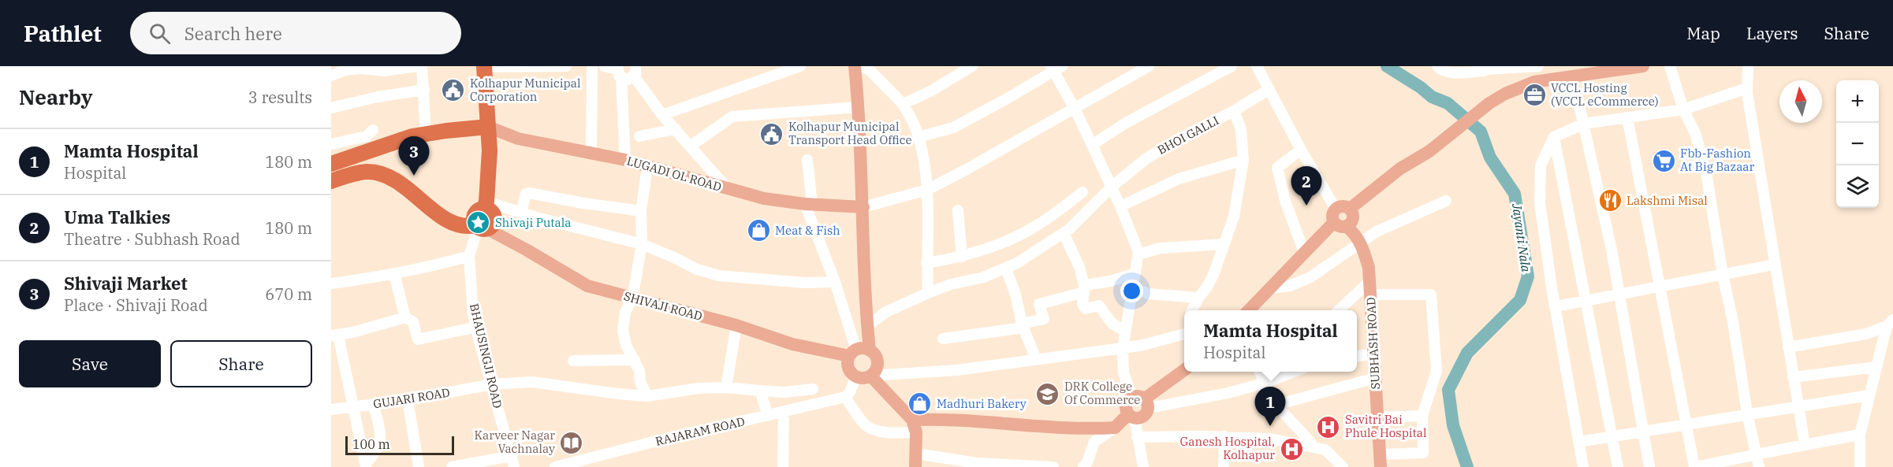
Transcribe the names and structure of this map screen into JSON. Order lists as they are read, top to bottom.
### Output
{
  "streets": {
    "main road": ["LUGADI OL ROAD", "SHIVAJI ROAD", "SUBHASH ROAD"],
    "street": [
      "BHOI GALLI",
      "BHAUSINGJI ROAD",
      "GUJARI ROAD",
      "RAJARAM ROAD"
    ]
  },
  "crossings": [
    ["SHIVAJI ROAD", "BHAUSINGJI ROAD"],
    ["BHAUSINGJI ROAD", "GUJARI ROAD"]
  ],
  "water": ["Jayanti Nala"],
  "places": {
    "public building": ["Kolhapur Municipal Corporation", "Kolhapur Municipal Transport Head Office"],
    "office": ["VCCL Hosting (VCCL eCommerce)"],
    "supermarket": ["Fbb-Fashion At Big Bazaar"],
    "restaurant": ["Lakshmi Misal"],
    "place": ["Shivaji Putala"],
    "shop": ["Meat & Fish", "Madhuri Bakery"],
    "school or university": ["DRK College Of Commerce"],
    "hospital": ["Savitri Bai Phule Hospital", "Ganesh Hospital, Kolhapur"],
    "library": ["Karveer Nagar Vachnalay"]
  },
  "scale_bar": "100 m",
  "north": "top",
  "page": {
    "header": "Pathlet",
    "search": "Search here",
    "nav": ["Map", "Layers", "Share"],
    "heading": ["Nearby", "3 results"],
    "map_buttons": ["+", "−"],
    "list": [
      {
        "mark": "1",
        "name": "Mamta Hospital",
        "note": "Hospital",
        "value": "180 m"
      },
      {
        "mark": "2",
        "name": "Uma Talkies",
        "note": "Theatre · Subhash Road",
        "value": "180 m"
      },
      {
        "mark": "3",
        "name": "Shivaji Market",
        "note": "Place · Shivaji Road",
        "value": "670 m"
      }
    ],
    "pins": ["3", "2", "1"],
    "popup": ["Mamta Hospital", "Hospital"],
    "buttons": ["Save", "Share"],
    "scale": "100 m"
  }
}
